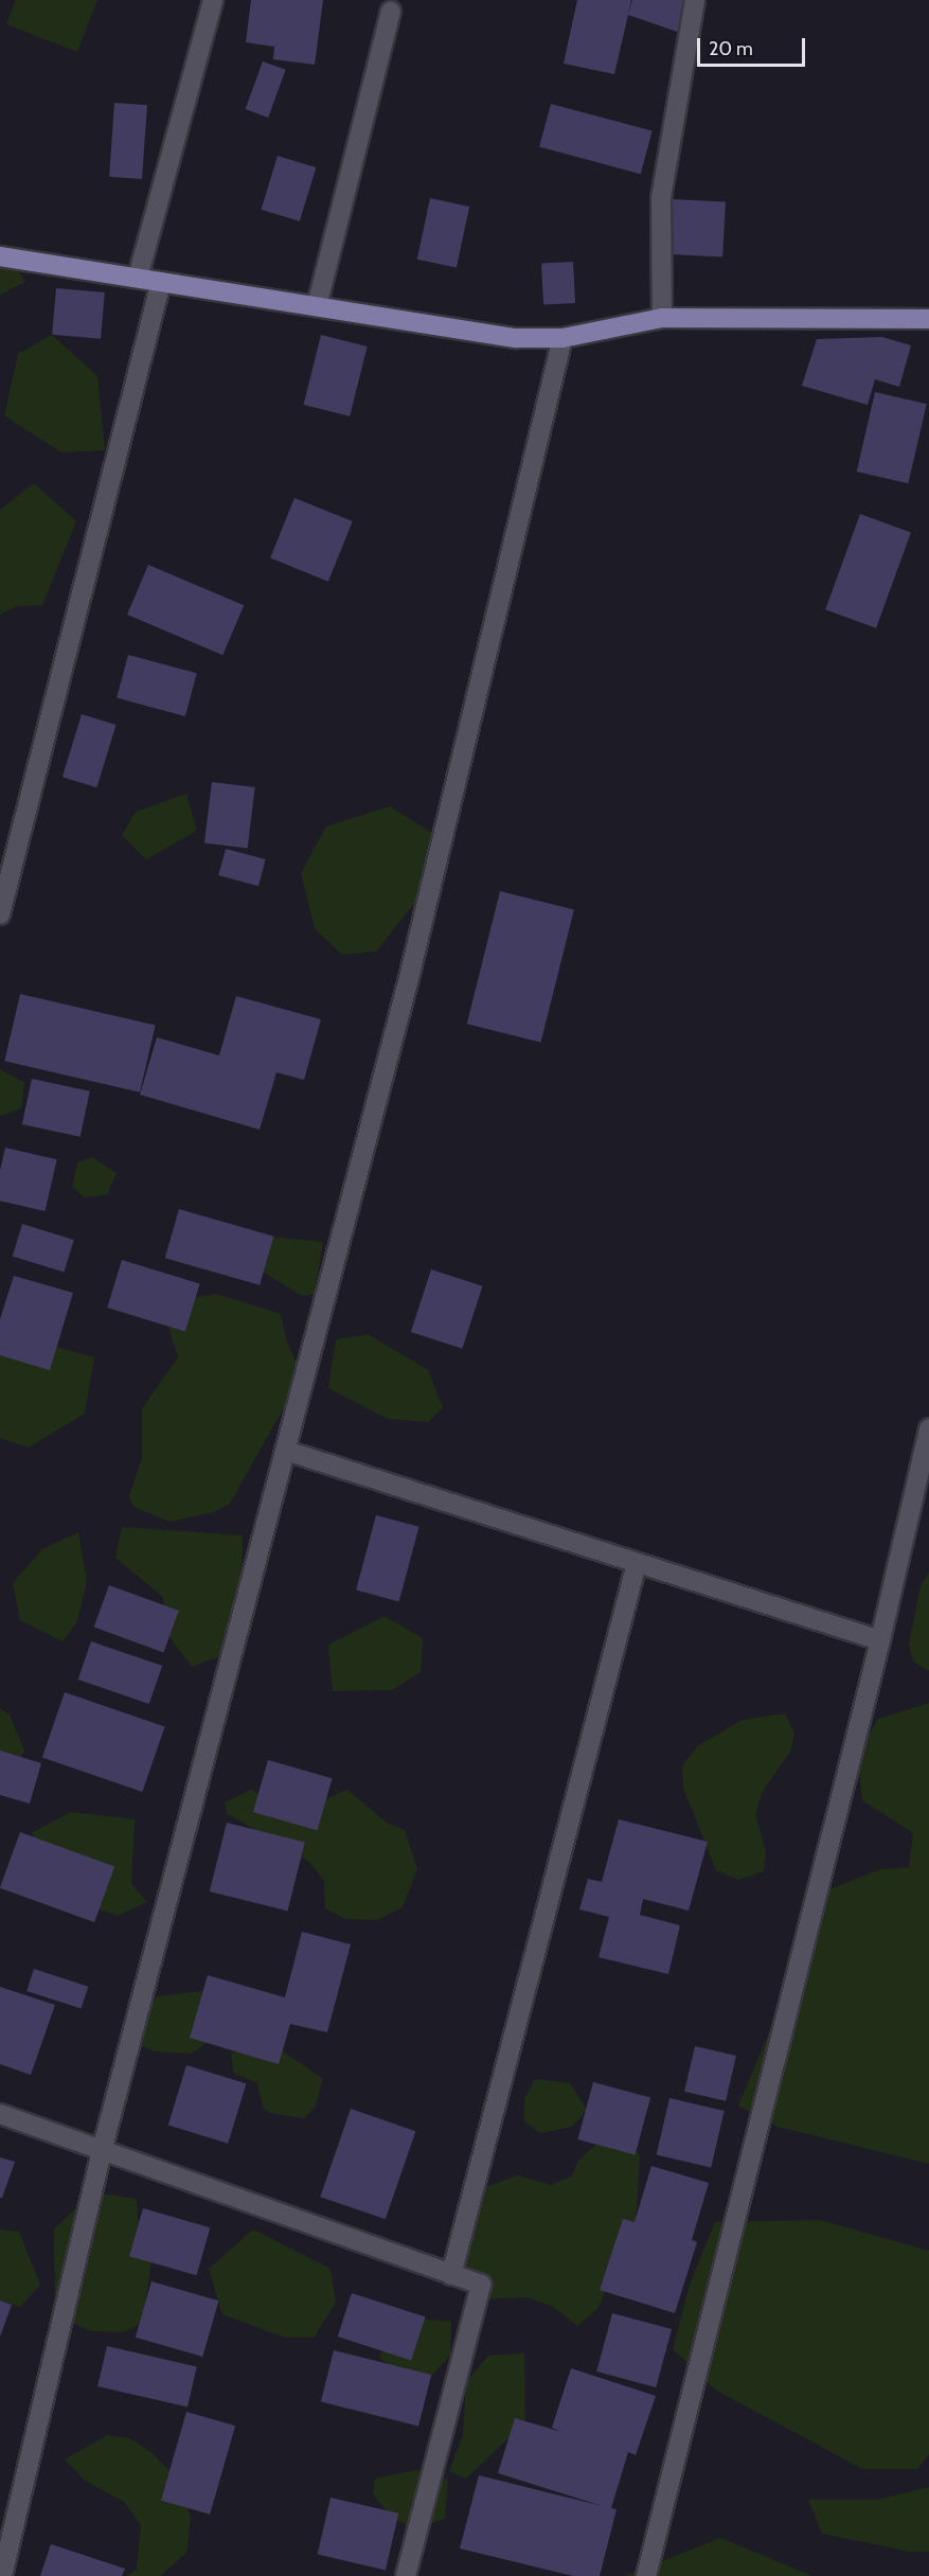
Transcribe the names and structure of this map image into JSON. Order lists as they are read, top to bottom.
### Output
{
  "scale_bar": "20 m"
}
